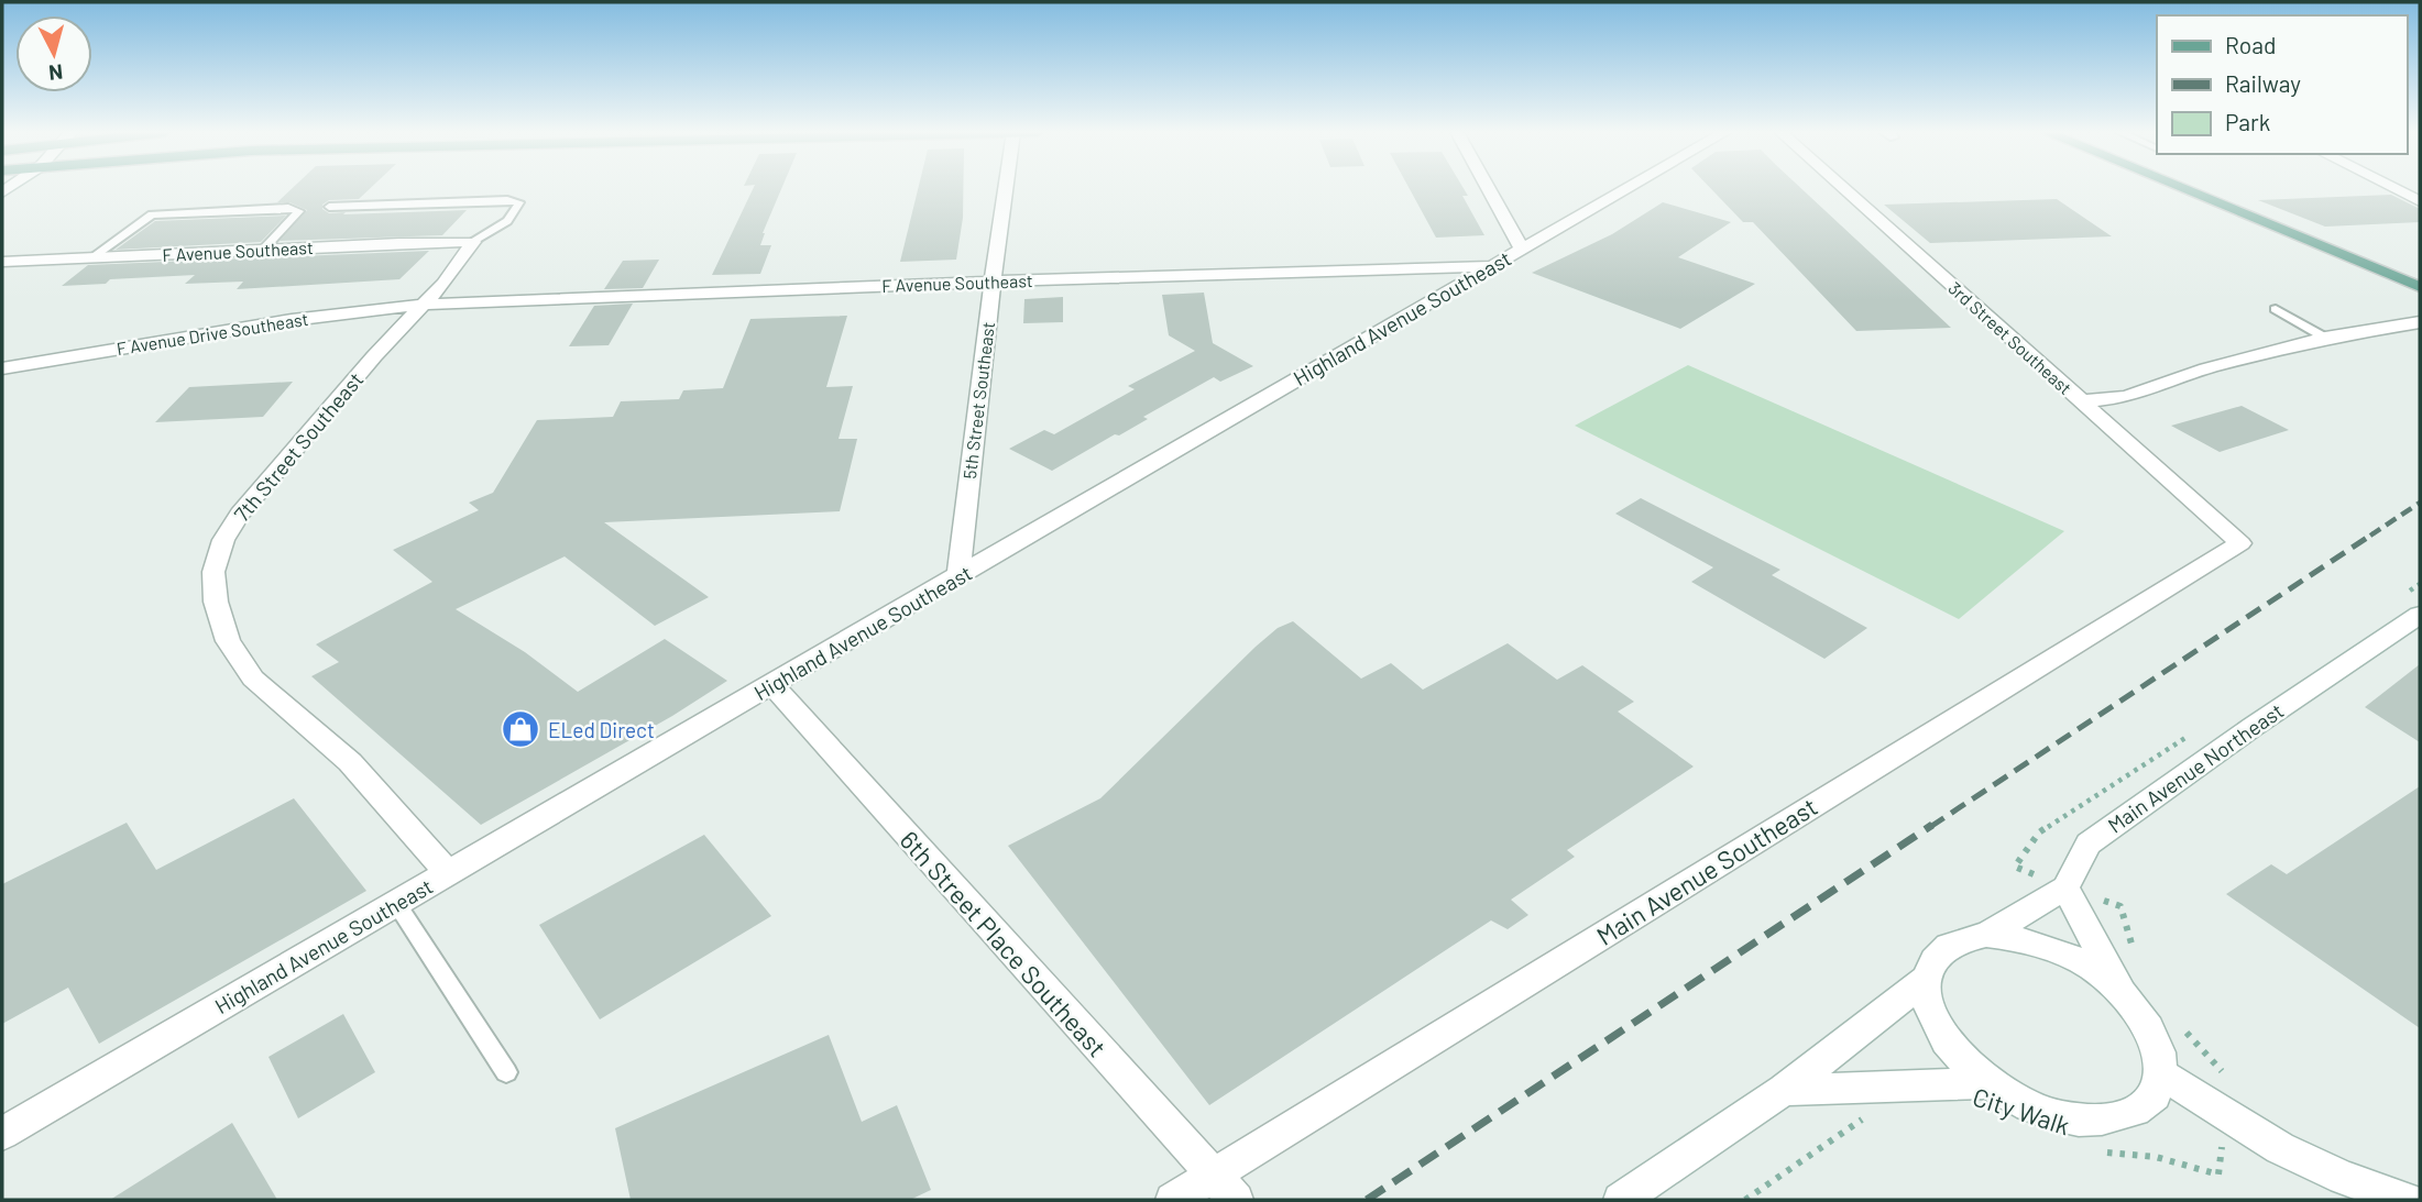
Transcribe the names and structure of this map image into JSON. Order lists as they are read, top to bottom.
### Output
{
  "streets": {
    "street": [
      "F Avenue Southeast",
      "Highland Avenue Southeast",
      "F Avenue Drive Southeast",
      "3rd Street Southeast",
      "5th Street Southeast",
      "7th Street Southeast",
      "Main Avenue Northeast",
      "Main Avenue Southeast",
      "6th Street Place Southeast"
    ]
  },
  "crossings": [
    ["F Avenue Southeast", "Highland Avenue Southeast"],
    ["F Avenue Southeast", "F Avenue Drive Southeast"],
    ["F Avenue Southeast", "5th Street Southeast"],
    ["F Avenue Southeast", "7th Street Southeast"],
    ["Highland Avenue Southeast", "5th Street Southeast"],
    ["Highland Avenue Southeast", "7th Street Southeast"],
    ["Highland Avenue Southeast", "6th Street Place Southeast"],
    ["F Avenue Drive Southeast", "7th Street Southeast"],
    ["3rd Street Southeast", "Main Avenue Southeast"],
    ["Main Avenue Southeast", "6th Street Place Southeast"]
  ],
  "places": {
    "shop": ["ELed Direct"]
  },
  "legend": ["Road", "Railway", "Park"],
  "north": "bottom"
}
